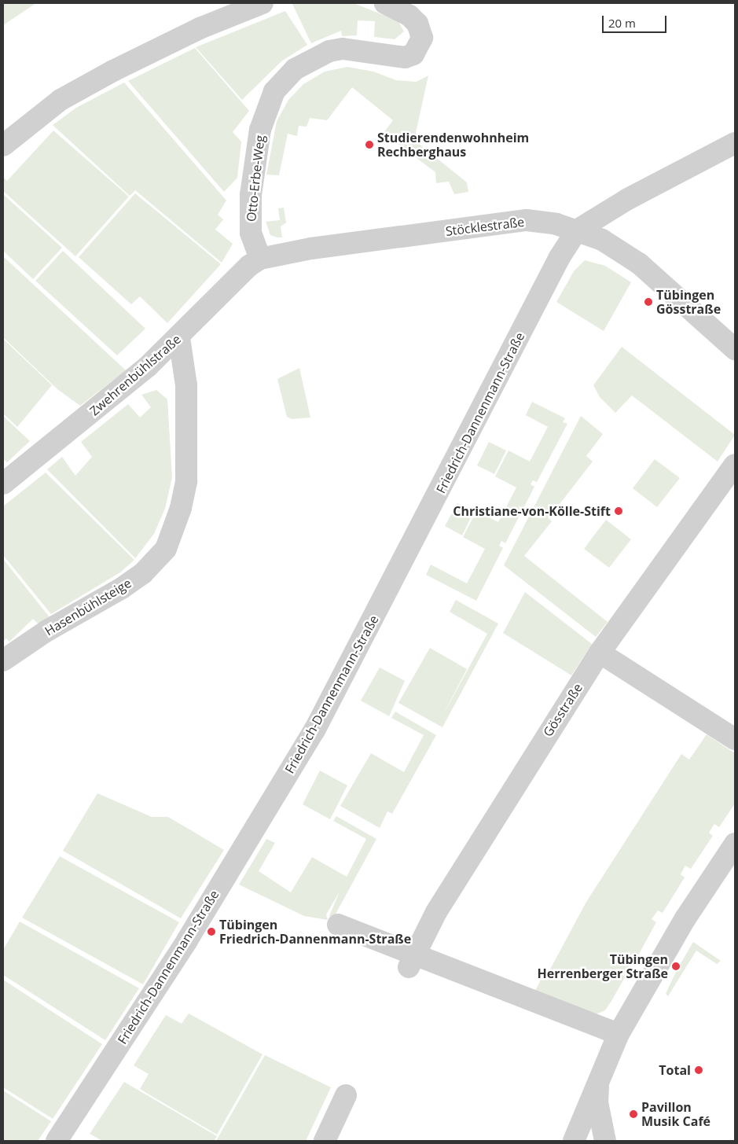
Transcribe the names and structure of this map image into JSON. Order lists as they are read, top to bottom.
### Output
{
  "streets": {
    "street": [
      "Otto-Erbe-Weg",
      "Stöcklestraße",
      "Zwehrenbühlstraße",
      "Friedrich-Dannenmann-Straße",
      "Hasenbühlsteige",
      "Gösstraße"
    ]
  },
  "crossings": [
    ["Otto-Erbe-Weg", "Stöcklestraße"],
    ["Otto-Erbe-Weg", "Zwehrenbühlstraße"],
    ["Stöcklestraße", "Zwehrenbühlstraße"],
    ["Stöcklestraße", "Friedrich-Dannenmann-Straße"],
    ["Zwehrenbühlstraße", "Hasenbühlsteige"]
  ],
  "places": [
    "Studierendenwohnheim Rechberghaus",
    "Tübingen Gösstraße",
    "Christiane-von-Kölle-Stift",
    "Tübingen Friedrich-Dannenmann-Straße",
    "Tübingen Herrenberger Straße",
    "Total",
    "Pavillon Musik Café"
  ],
  "scale_bar": "20 m"
}
